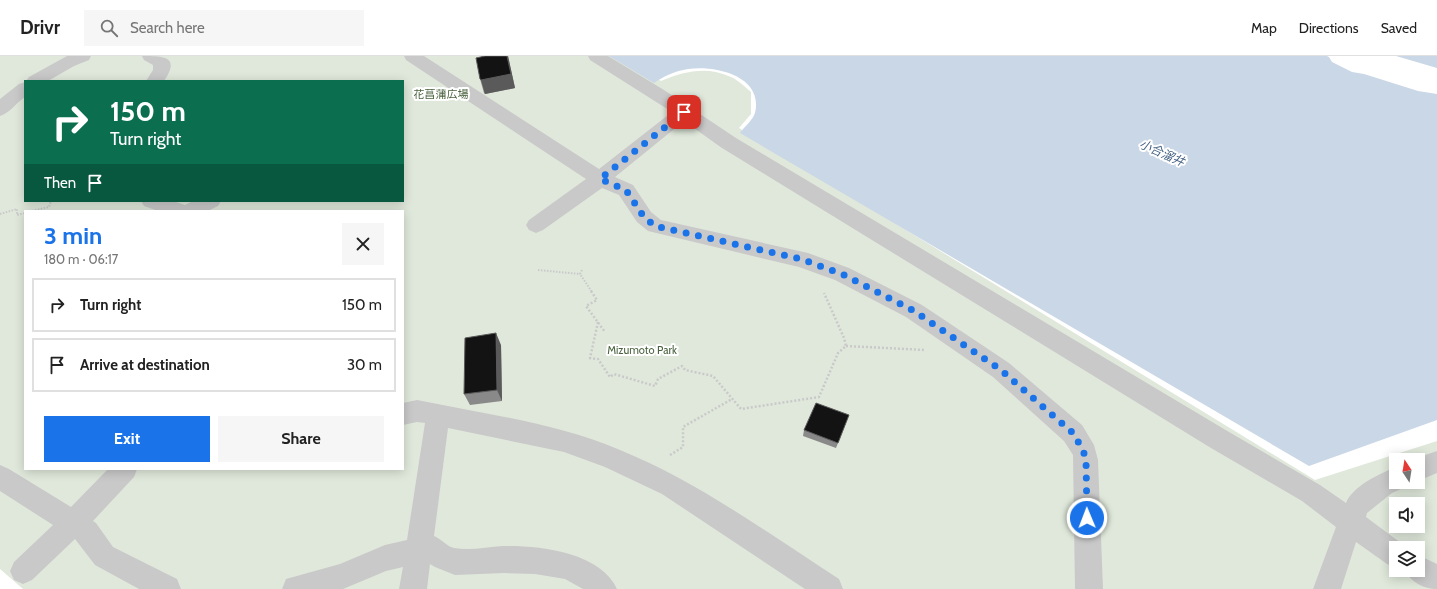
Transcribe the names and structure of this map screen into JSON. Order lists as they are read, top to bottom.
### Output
{
  "water": ["小合溜井"],
  "parks": ["花菖蒲広場", "Mizumoto Park"],
  "north": "top",
  "page": {
    "header": "Drivr",
    "search": "Search here",
    "nav": ["Map", "Directions", "Saved"],
    "turn": ["150 m", "Turn right"],
    "then": "Then",
    "heading": ["3 min", "180 m · 06:17"],
    "list": [
      {
        "name": "Turn right",
        "value": "150 m"
      },
      {
        "name": "Arrive at destination",
        "value": "30 m"
      }
    ],
    "buttons": ["Exit", "Share"]
  }
}
